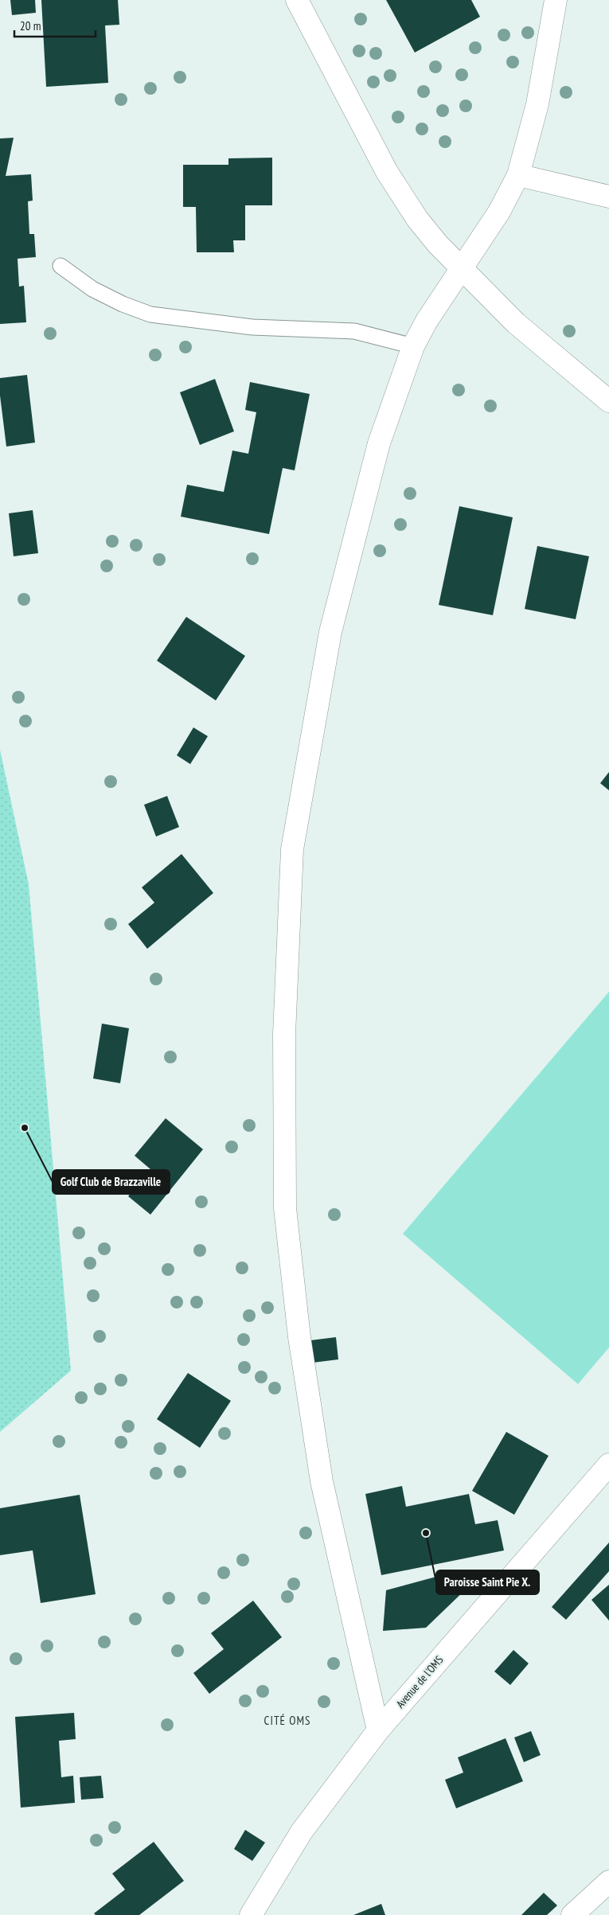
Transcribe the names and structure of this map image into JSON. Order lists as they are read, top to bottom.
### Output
{
  "streets": {
    "street": ["Avenue de l'OMS"]
  },
  "districts": ["CITÉ OMS"],
  "places": ["Golf Club de Brazzaville", "Paroisse Saint Pie X."],
  "scale_bar": "20 m"
}
